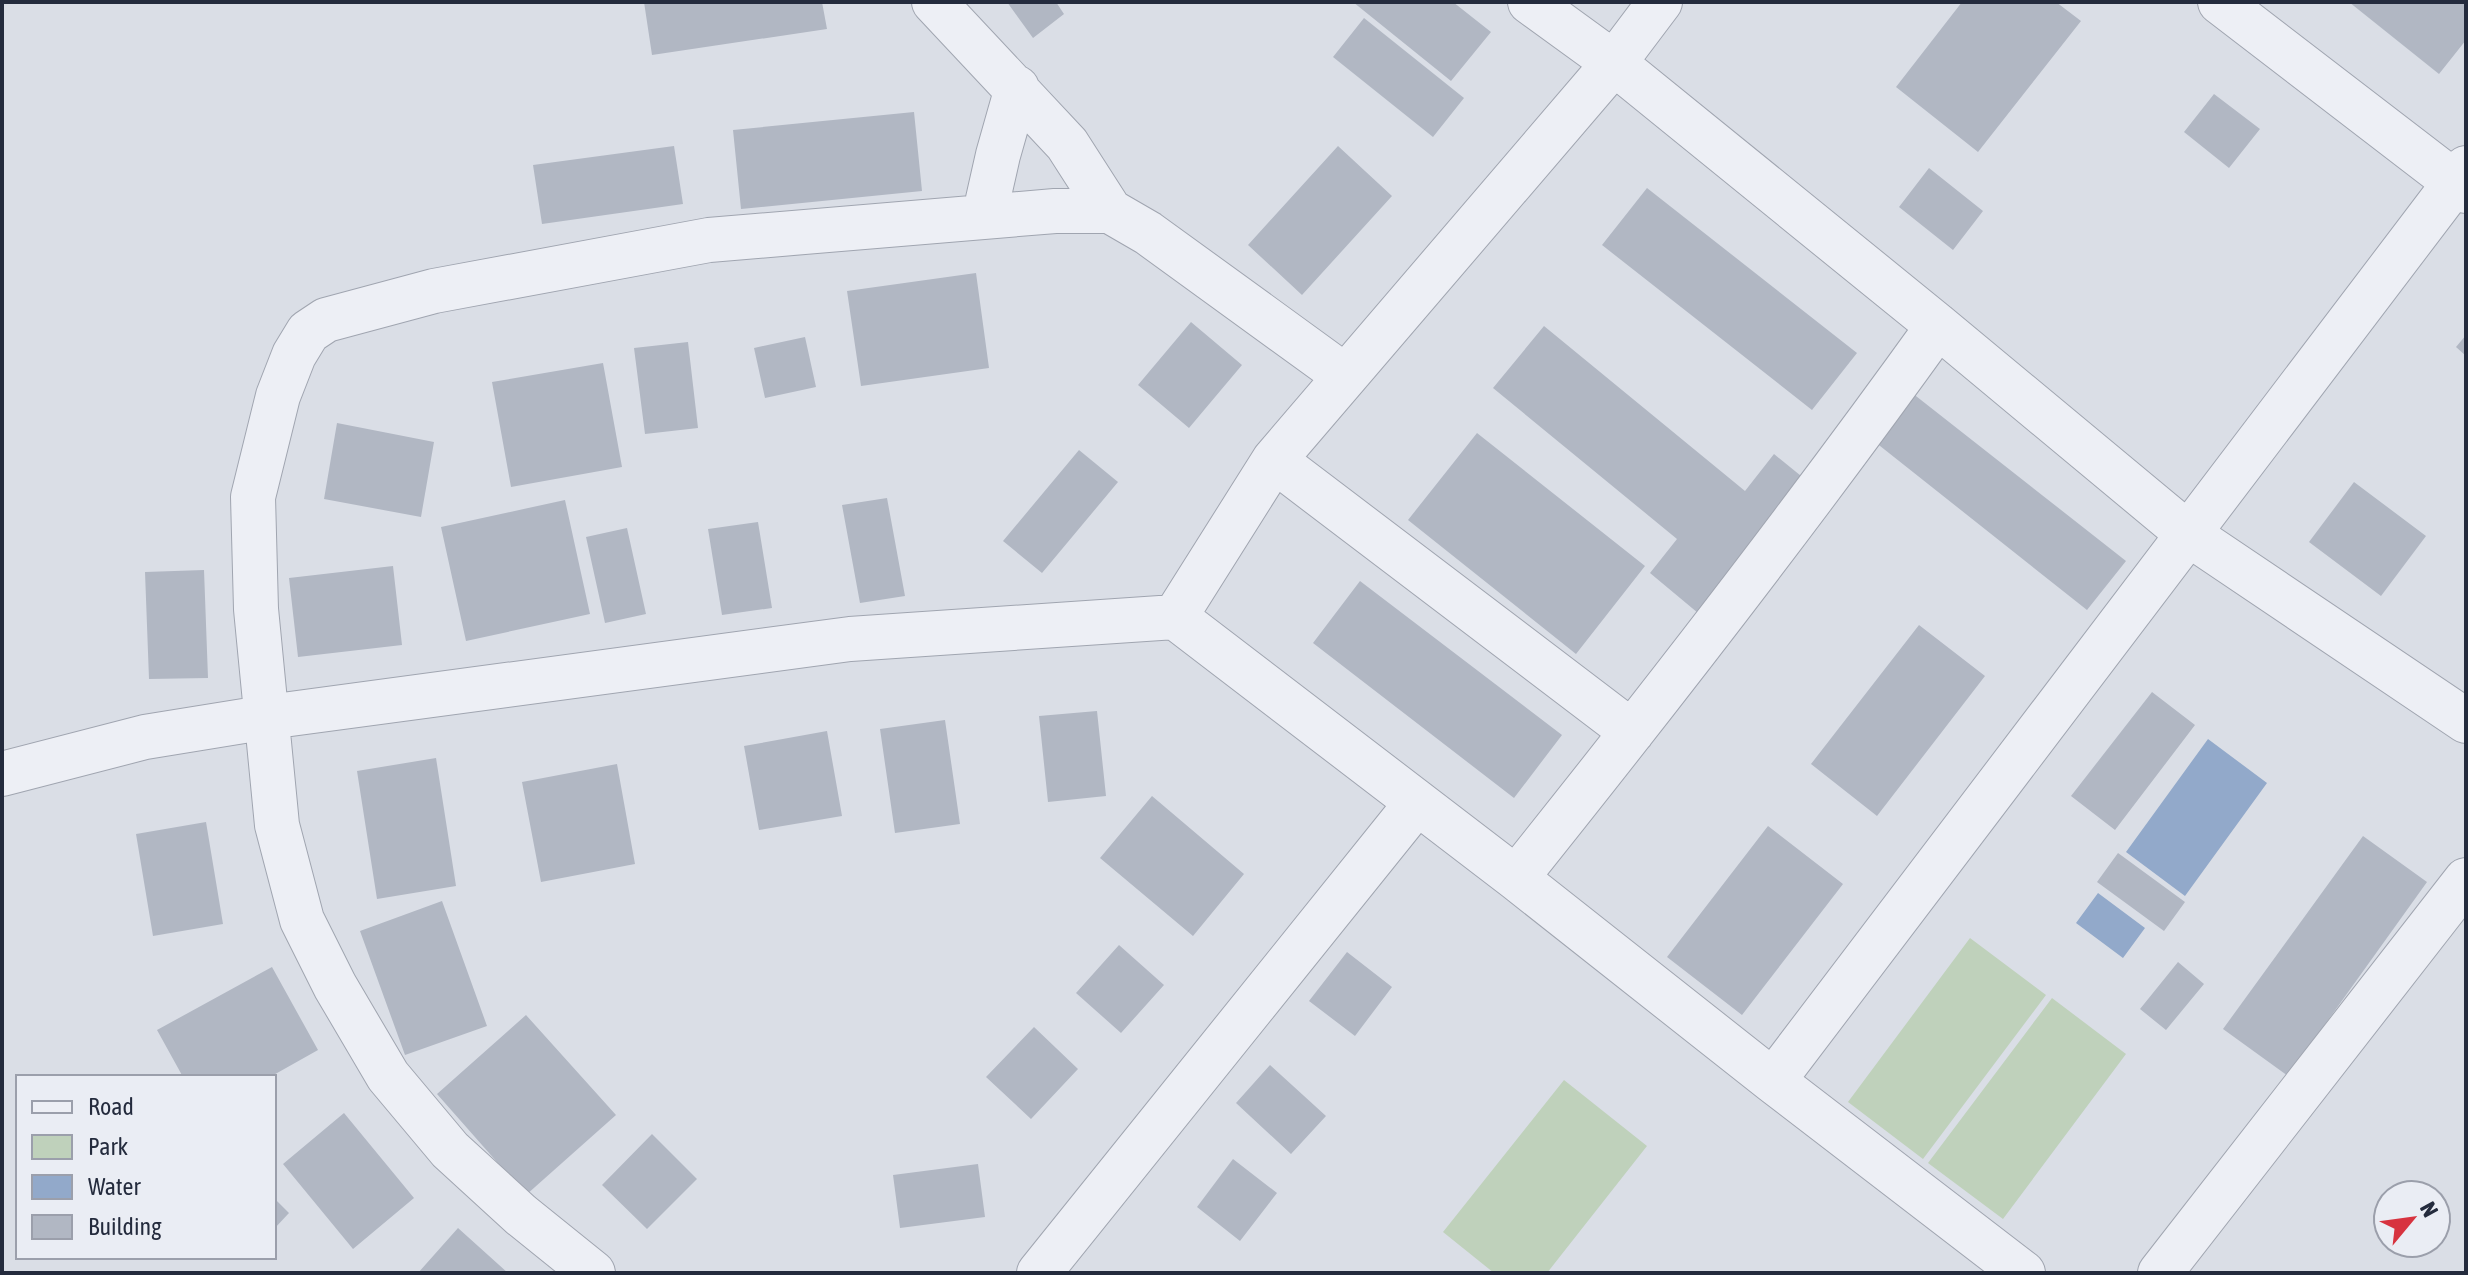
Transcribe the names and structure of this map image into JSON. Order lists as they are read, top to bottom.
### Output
{
  "legend": [
    "Road",
    "Park",
    "Water",
    "Building"
  ],
  "north": "top right"
}
